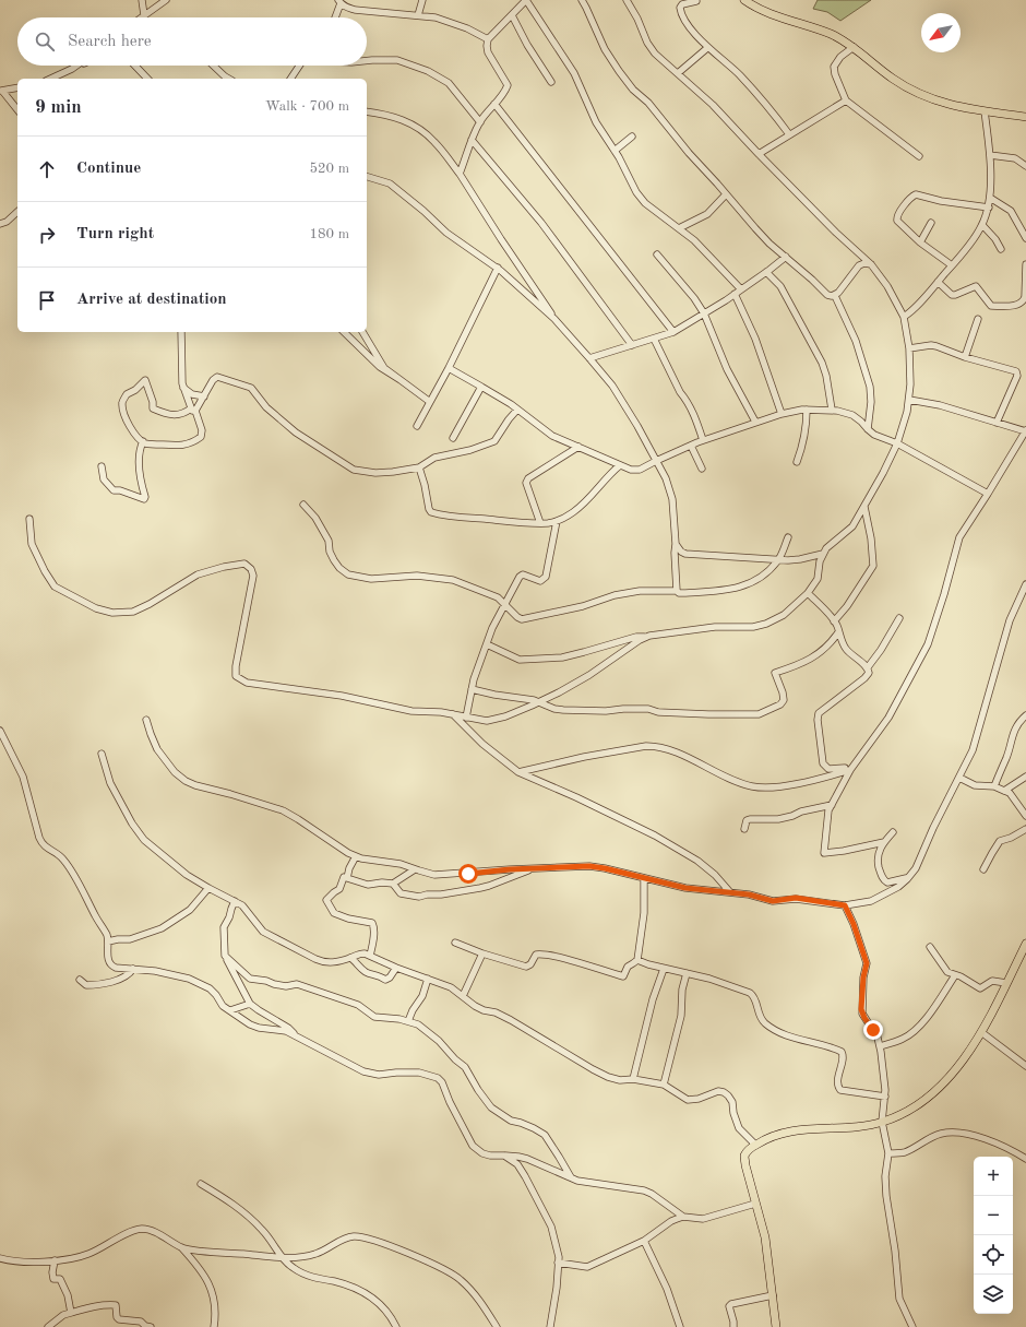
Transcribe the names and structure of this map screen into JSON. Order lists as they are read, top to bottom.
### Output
{
  "north": "bottom left",
  "page": {
    "search": "Search here",
    "heading": ["9 min", "Walk · 700 m"],
    "list": [
      ["Continue", "520 m"],
      ["Turn right", "180 m"],
      "Arrive at destination"
    ],
    "map_buttons": ["+", "−"]
  }
}
